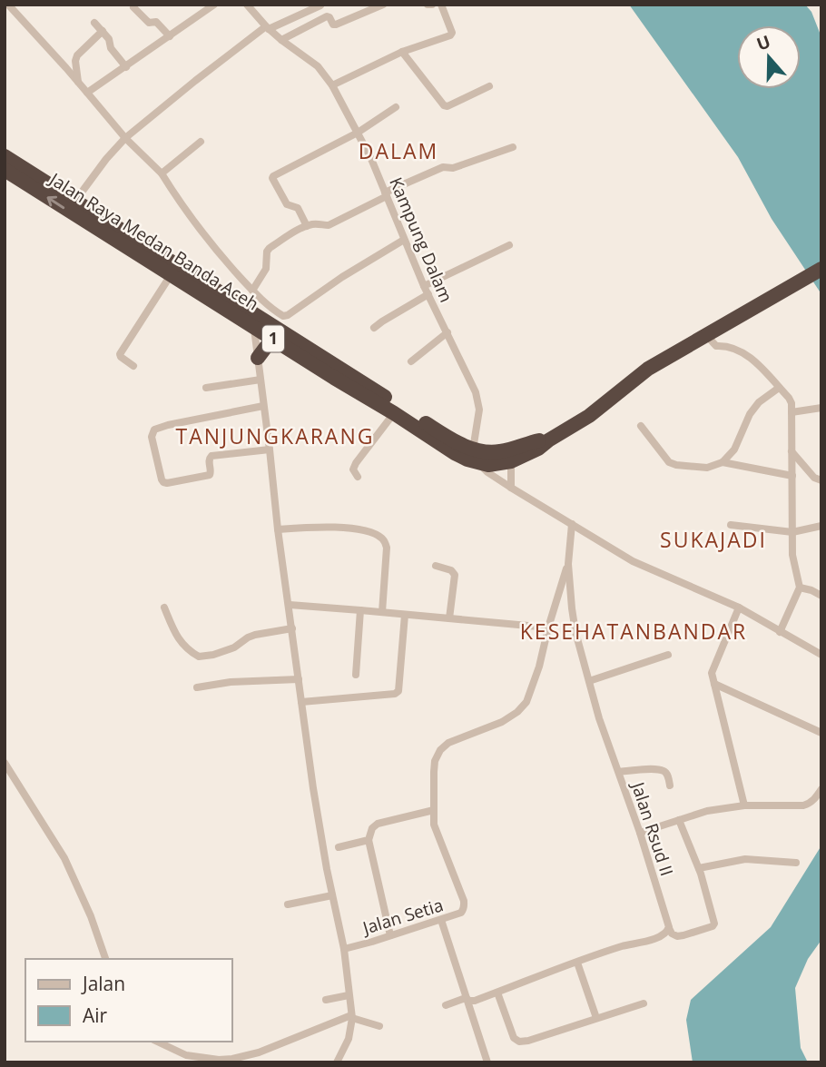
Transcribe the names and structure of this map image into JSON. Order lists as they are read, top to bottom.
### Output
{
  "streets": {
    "highway": ["Jalan Raya Medan Banda Aceh", "1"],
    "street": ["Kampung Dalam", "Jalan Rsud II", "Jalan Setia"]
  },
  "crossings": [
    ["Kampung Dalam", "Jalan Raya Medan Banda Aceh"]
  ],
  "districts": [
    "DALAM",
    "TANJUNGKARANG",
    "SUKAJADI",
    "KESEHATANBANDAR"
  ],
  "legend": ["Jalan", "Air"],
  "north": "top"
}
